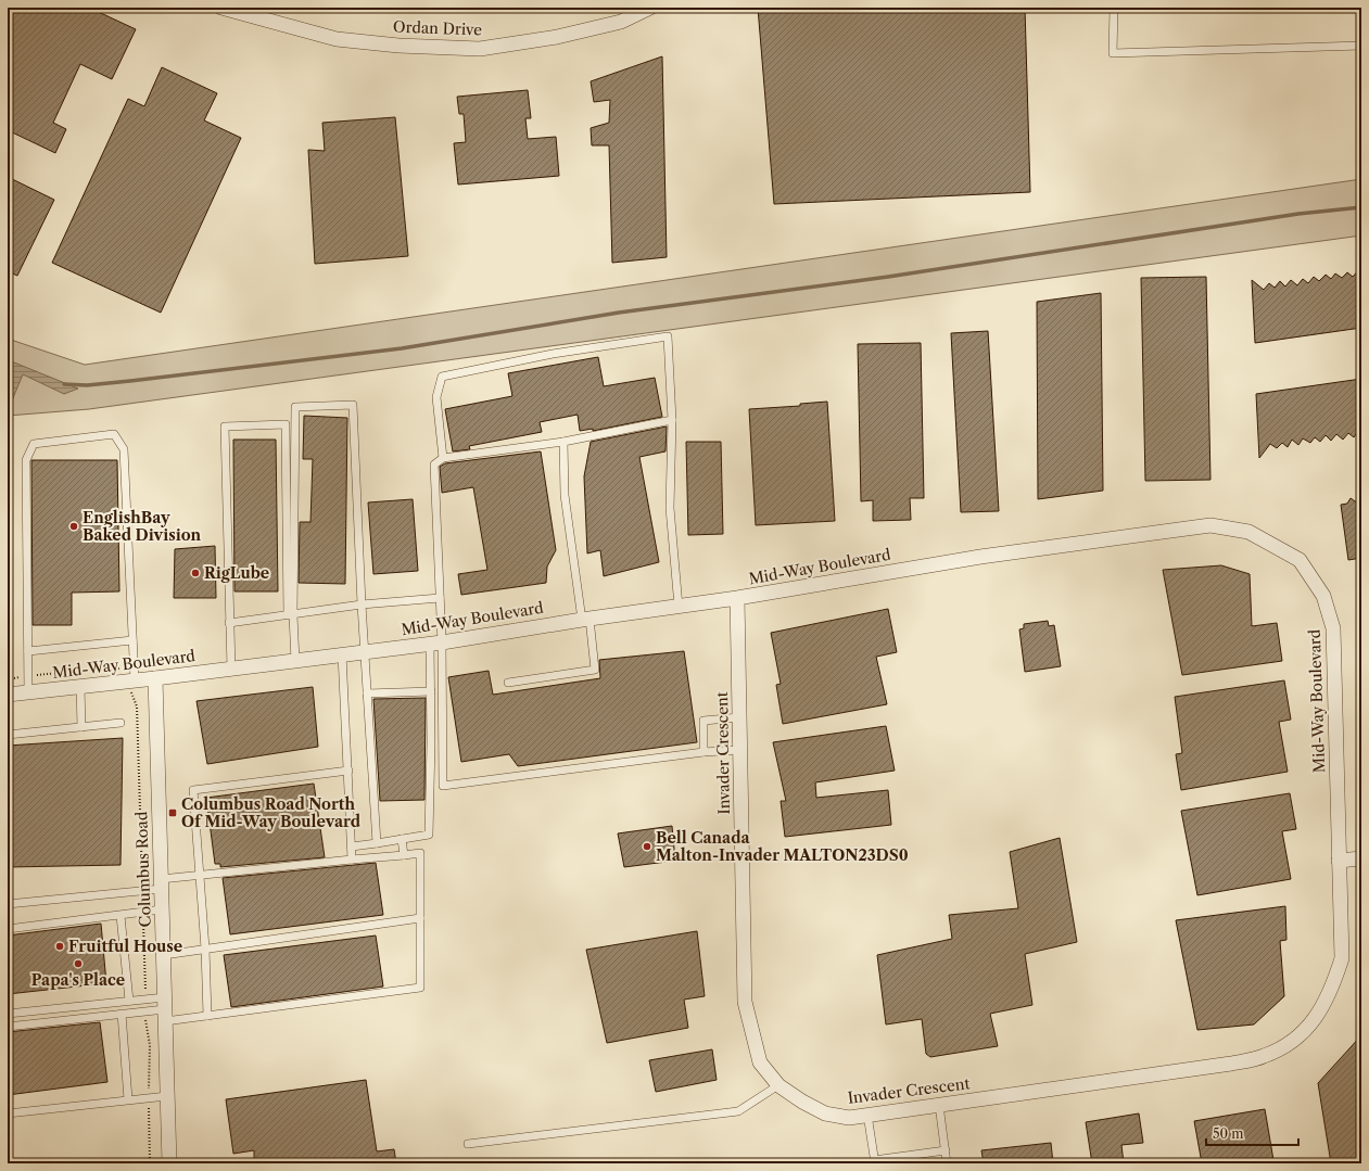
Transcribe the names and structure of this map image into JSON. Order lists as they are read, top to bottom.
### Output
{
  "streets": {
    "street": [
      "Ordan Drive",
      "Mid-Way Boulevard",
      "Invader Crescent",
      "Columbus Road"
    ]
  },
  "crossings": [
    ["Mid-Way Boulevard", "Invader Crescent"],
    ["Mid-Way Boulevard", "Columbus Road"]
  ],
  "places": {
    "other": [
      "EnglishBay Baked Division",
      "RigLube",
      "Bell Canada Malton-Invader MALTON23DS0",
      "Fruitful House",
      "Papa's Place"
    ],
    "transit": ["Columbus Road North Of Mid-Way Boulevard"]
  },
  "scale_bar": "50 m"
}
